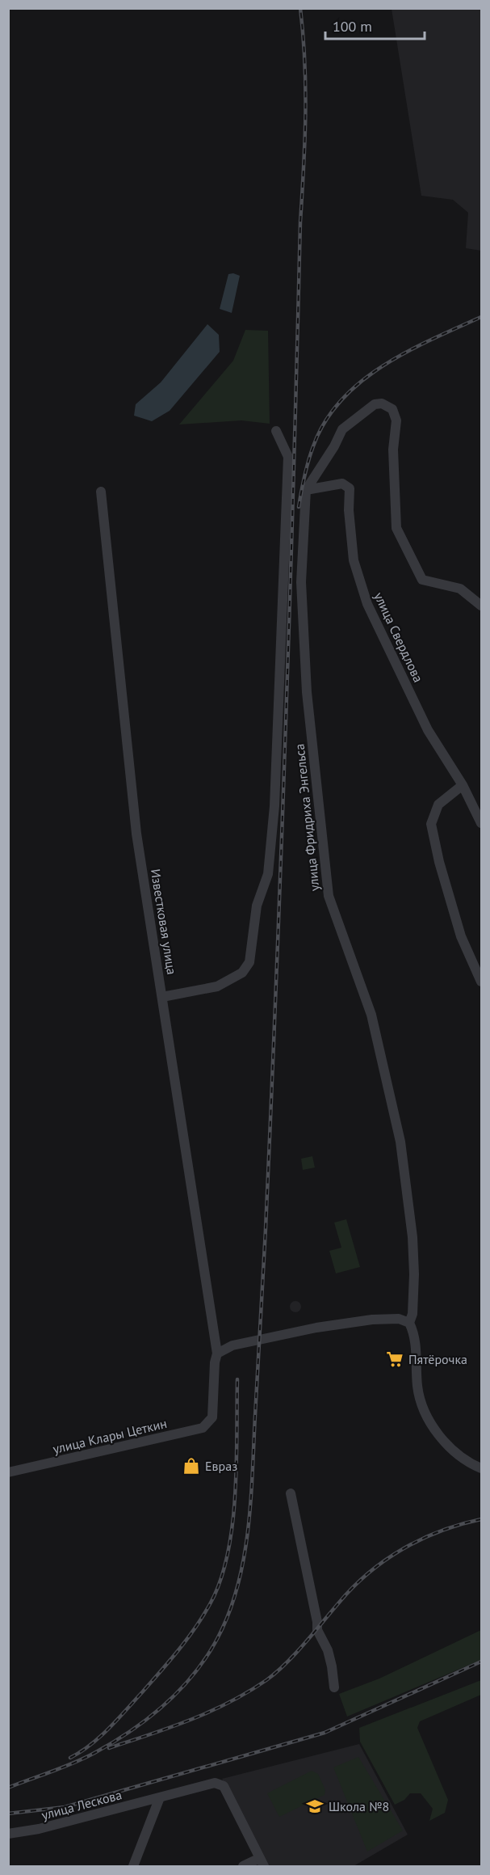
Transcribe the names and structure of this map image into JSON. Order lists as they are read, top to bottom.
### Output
{
  "streets": {
    "street": [
      "улица Свердлова",
      "улица Фридриха Энгельса",
      "Известковая улица",
      "улица Клары Цеткин",
      "улица Лескова"
    ]
  },
  "crossings": [
    ["улица Свердлова", "улица Фридриха Энгельса"],
    ["Известковая улица", "улица Клары Цеткин"]
  ],
  "places": {
    "supermarket": ["Пятёрочка"],
    "shop": ["Евраз"],
    "school or university": ["Школа №8"]
  },
  "scale_bar": "100 m"
}
